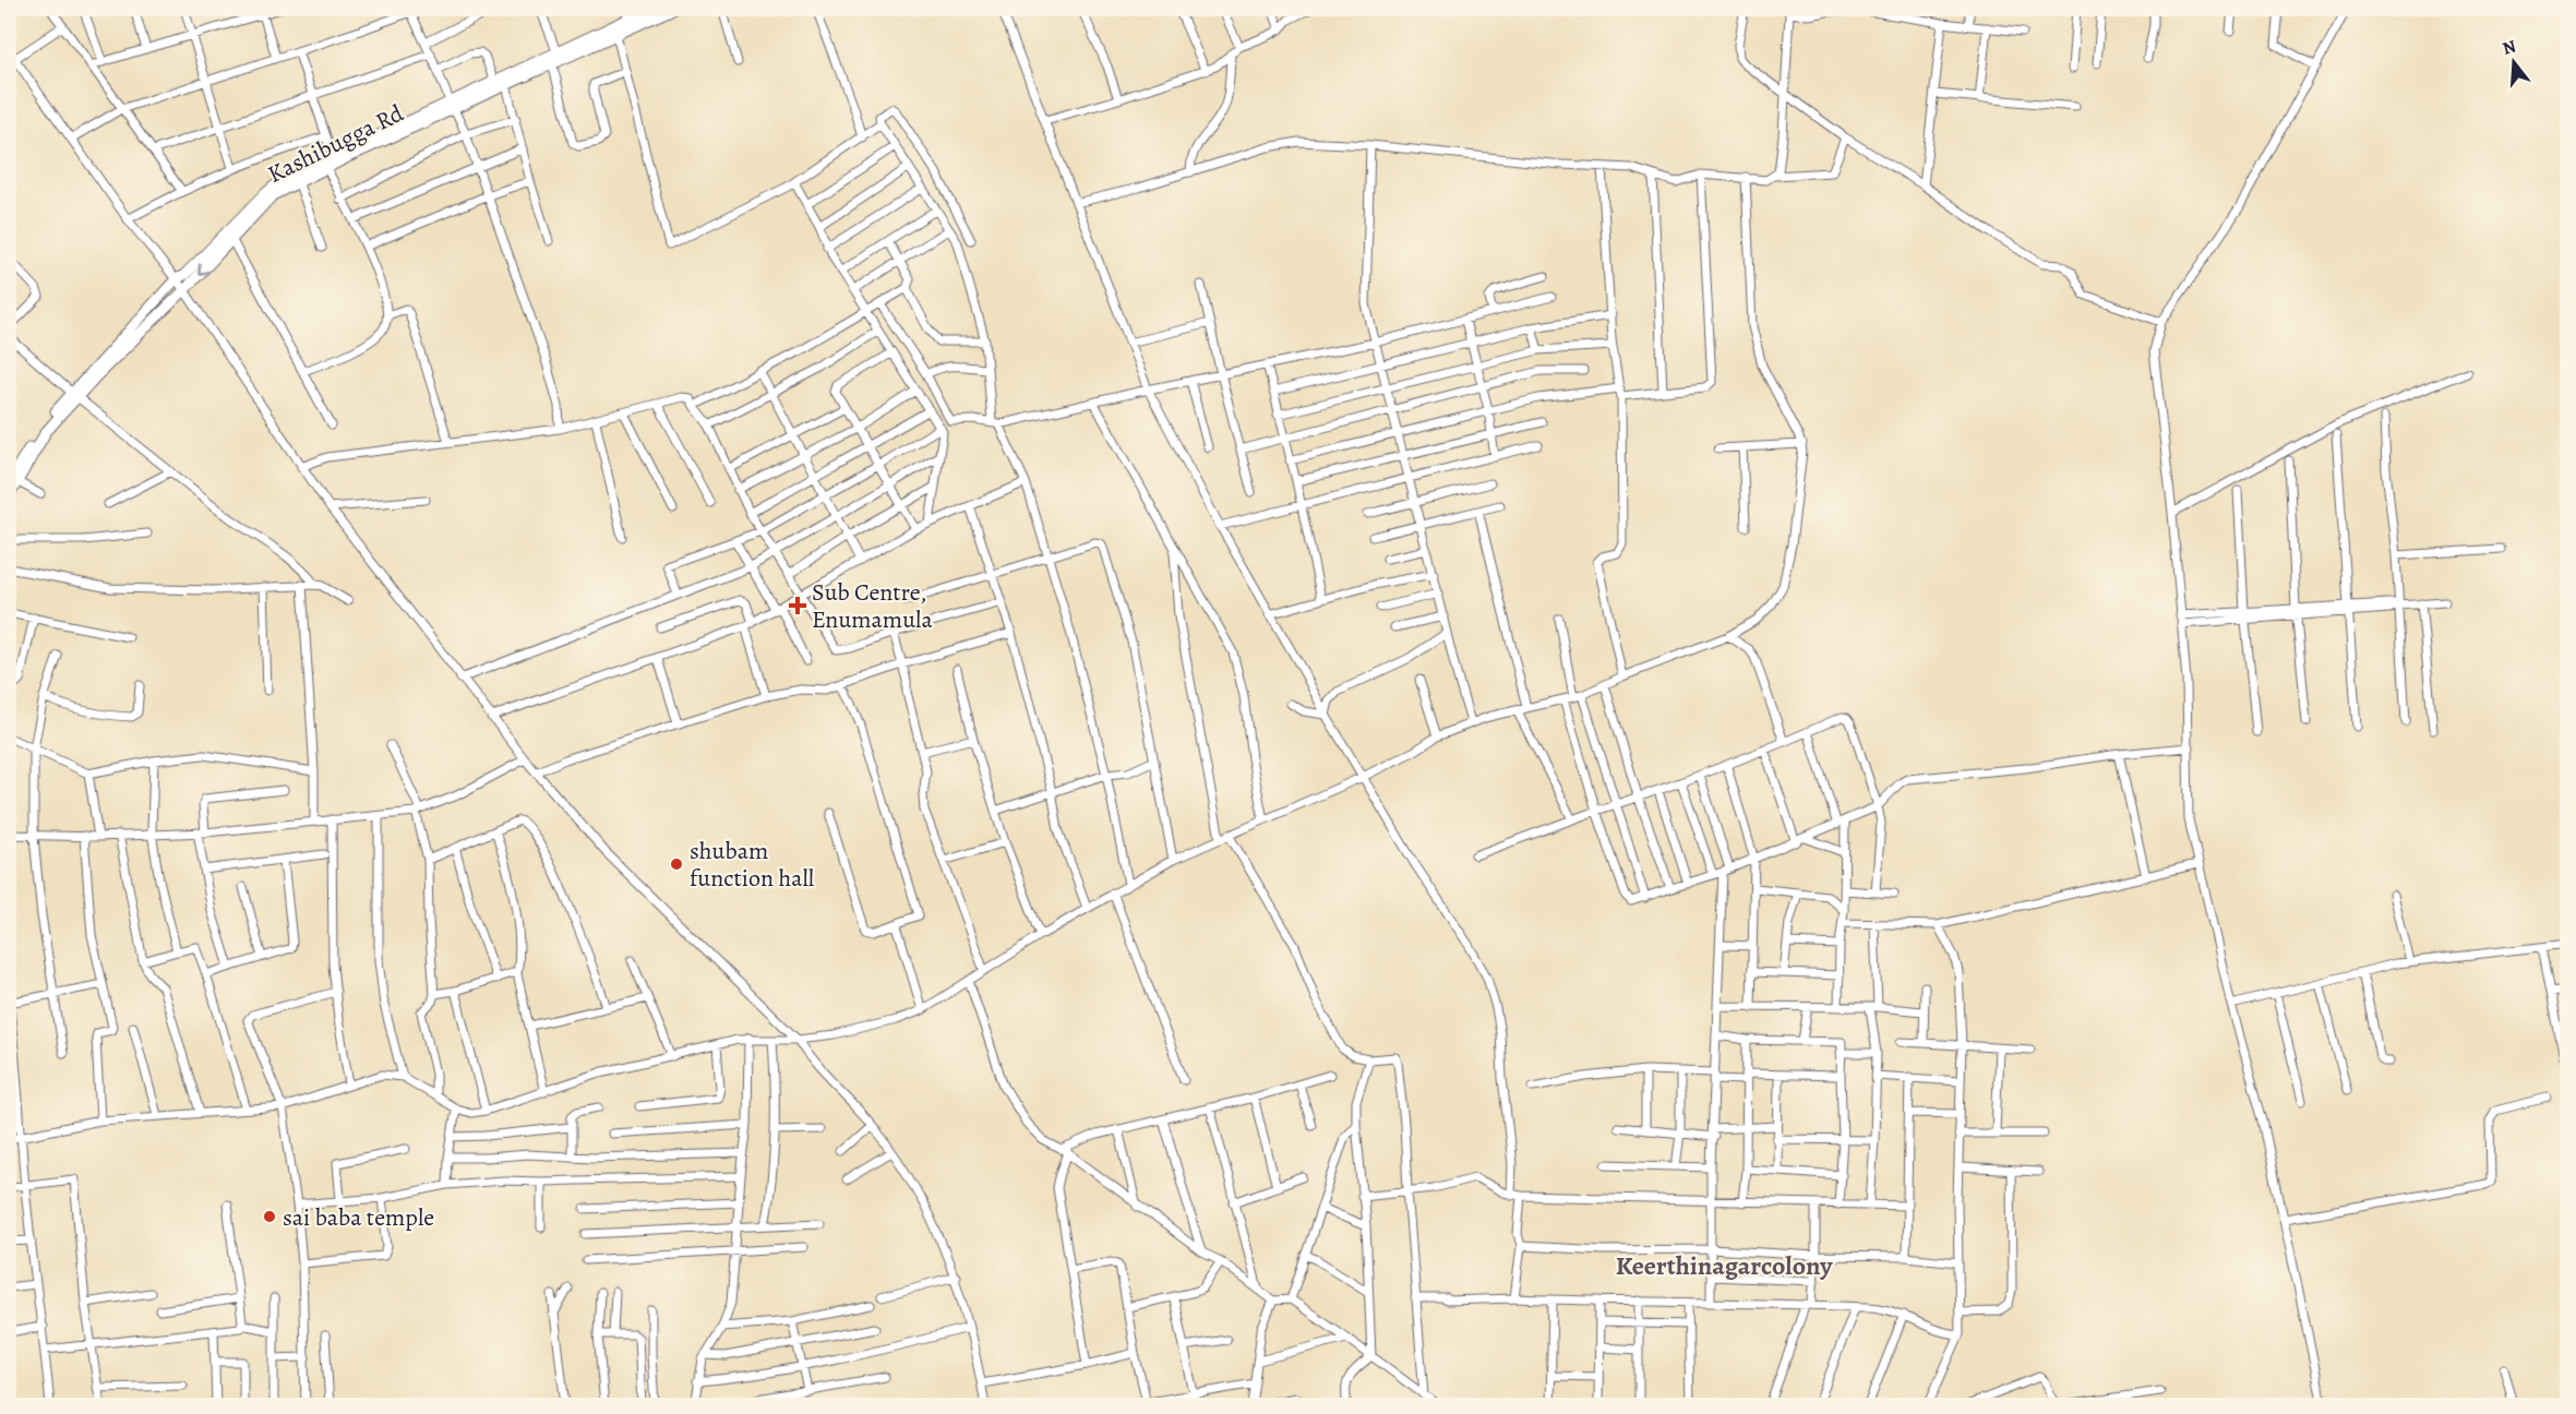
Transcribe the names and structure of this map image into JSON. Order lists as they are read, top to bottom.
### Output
{
  "streets": {
    "main road": ["Kashibugga Rd"]
  },
  "districts": ["Keerthinagarcolony"],
  "places": {
    "health": ["Sub Centre, Enumamula"],
    "other": ["shubam function hall", "sai baba temple"]
  },
  "north": "top"
}
